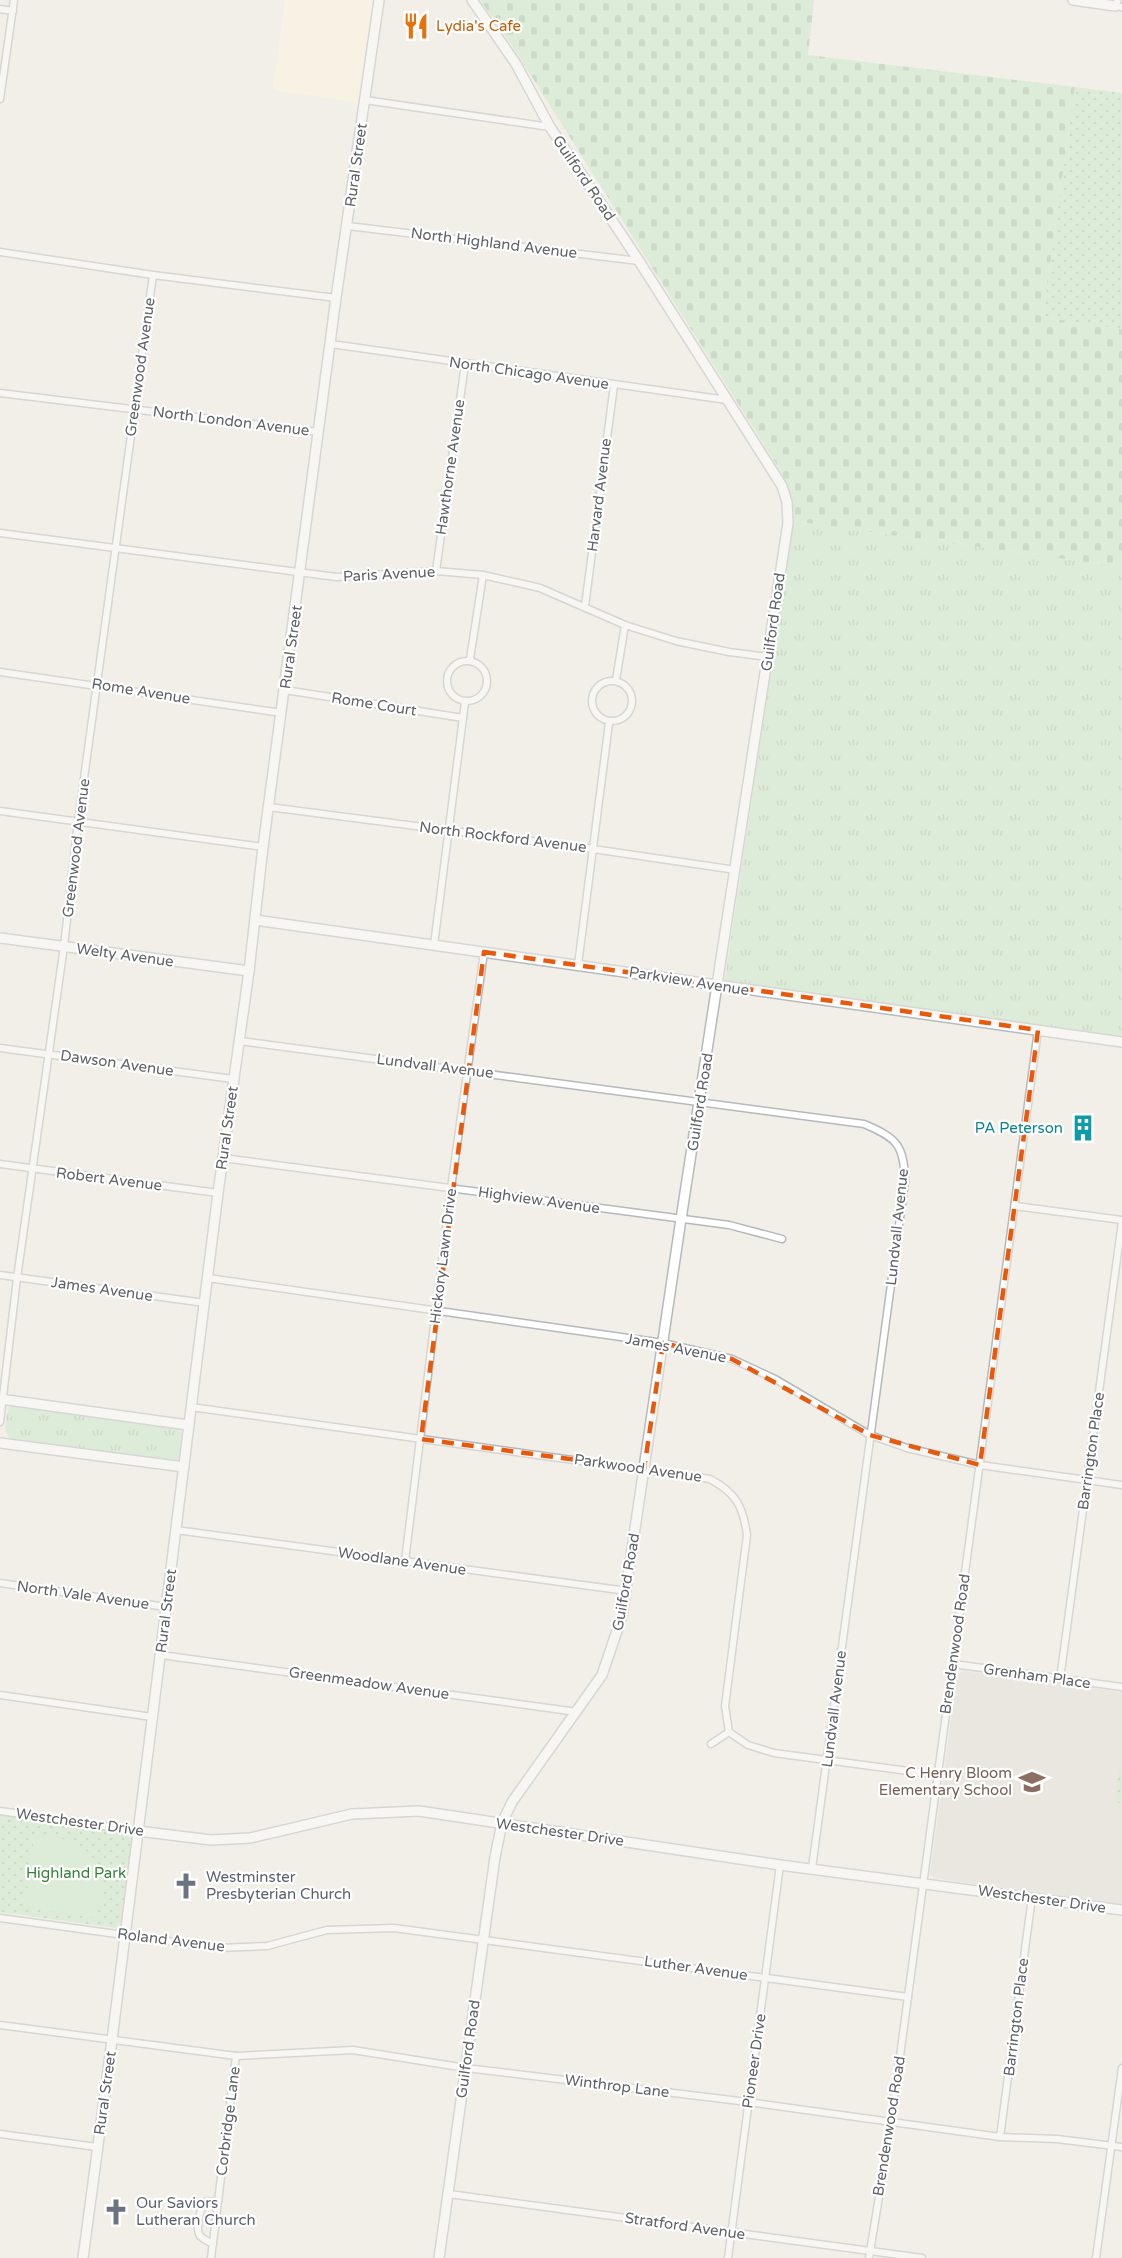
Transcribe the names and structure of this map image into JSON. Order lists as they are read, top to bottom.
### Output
{
  "streets": {
    "street": [
      "Rural Street",
      "Guilford Road",
      "North Highland Avenue",
      "Greenwood Avenue",
      "North Chicago Avenue",
      "North London Avenue",
      "Hawthorne Avenue",
      "Harvard Avenue",
      "Paris Avenue",
      "Rome Avenue",
      "Rome Court",
      "North Rockford Avenue",
      "Welty Avenue",
      "Parkview Avenue",
      "Dawson Avenue",
      "Lundvall Avenue",
      "Robert Avenue",
      "Highview Avenue",
      "Hickory Lawn Drive",
      "James Avenue",
      "Barrington Place",
      "Parkwood Avenue",
      "Woodlane Avenue",
      "North Vale Avenue",
      "Brendenwood Road",
      "Grenham Place",
      "Greenmeadow Avenue",
      "Westchester Drive",
      "Roland Avenue",
      "Luther Avenue",
      "Pioneer Drive",
      "Winthrop Lane",
      "Corbridge Lane",
      "Stratford Avenue"
    ]
  },
  "crossings": [
    ["Rural Street", "North Highland Avenue"],
    ["Rural Street", "North Chicago Avenue"],
    ["Rural Street", "North London Avenue"],
    ["Rural Street", "Paris Avenue"],
    ["Rural Street", "Rome Avenue"],
    ["Rural Street", "Rome Court"],
    ["Rural Street", "North Rockford Avenue"],
    ["Rural Street", "Welty Avenue"],
    ["Rural Street", "Parkview Avenue"],
    ["Rural Street", "Dawson Avenue"],
    ["Rural Street", "Lundvall Avenue"],
    ["Rural Street", "Robert Avenue"],
    ["Rural Street", "Highview Avenue"],
    ["Rural Street", "James Avenue"],
    ["Rural Street", "Parkwood Avenue"],
    ["Rural Street", "Woodlane Avenue"],
    ["Rural Street", "North Vale Avenue"],
    ["Rural Street", "Greenmeadow Avenue"],
    ["Rural Street", "Westchester Drive"],
    ["Rural Street", "Roland Avenue"],
    ["Rural Street", "Winthrop Lane"],
    ["Guilford Road", "North Highland Avenue"],
    ["Guilford Road", "North Chicago Avenue"],
    ["Guilford Road", "Paris Avenue"],
    ["Guilford Road", "North Rockford Avenue"],
    ["Guilford Road", "Parkview Avenue"],
    ["Guilford Road", "Lundvall Avenue"],
    ["Guilford Road", "Highview Avenue"],
    ["Guilford Road", "James Avenue"],
    ["Guilford Road", "Parkwood Avenue"],
    ["Guilford Road", "Woodlane Avenue"],
    ["Guilford Road", "Greenmeadow Avenue"],
    ["Guilford Road", "Westchester Drive"],
    ["Guilford Road", "Roland Avenue"],
    ["Guilford Road", "Luther Avenue"],
    ["Guilford Road", "Winthrop Lane"],
    ["Guilford Road", "Stratford Avenue"],
    ["Greenwood Avenue", "North London Avenue"],
    ["Greenwood Avenue", "Paris Avenue"],
    ["Greenwood Avenue", "Rome Avenue"],
    ["Greenwood Avenue", "Welty Avenue"],
    ["Greenwood Avenue", "Dawson Avenue"],
    ["Greenwood Avenue", "Robert Avenue"],
    ["Greenwood Avenue", "James Avenue"],
    ["North Chicago Avenue", "Hawthorne Avenue"],
    ["North Chicago Avenue", "Harvard Avenue"],
    ["Hawthorne Avenue", "Paris Avenue"],
    ["Harvard Avenue", "Paris Avenue"],
    ["Parkview Avenue", "Hickory Lawn Drive"],
    ["Parkview Avenue", "Brendenwood Road"],
    ["Lundvall Avenue", "Hickory Lawn Drive"],
    ["Lundvall Avenue", "James Avenue"],
    ["Lundvall Avenue", "Westchester Drive"],
    ["Highview Avenue", "Hickory Lawn Drive"],
    ["Hickory Lawn Drive", "James Avenue"],
    ["Hickory Lawn Drive", "Parkwood Avenue"],
    ["Hickory Lawn Drive", "Woodlane Avenue"],
    ["James Avenue", "Barrington Place"],
    ["James Avenue", "Brendenwood Road"],
    ["Barrington Place", "Grenham Place"],
    ["Barrington Place", "Westchester Drive"],
    ["Barrington Place", "Winthrop Lane"],
    ["Brendenwood Road", "Grenham Place"],
    ["Brendenwood Road", "Westchester Drive"],
    ["Brendenwood Road", "Luther Avenue"],
    ["Brendenwood Road", "Winthrop Lane"],
    ["Brendenwood Road", "Stratford Avenue"],
    ["Westchester Drive", "Pioneer Drive"],
    ["Roland Avenue", "Luther Avenue"],
    ["Luther Avenue", "Pioneer Drive"],
    ["Pioneer Drive", "Winthrop Lane"],
    ["Pioneer Drive", "Stratford Avenue"],
    ["Winthrop Lane", "Corbridge Lane"]
  ],
  "parks": ["Highland Park"],
  "places": {
    "restaurant": ["Lydia's Cafe"],
    "building": ["PA Peterson"],
    "school or university": ["C Henry Bloom Elementary School"],
    "church": ["Westminster Presbyterian Church", "Our Saviors Lutheran Church"]
  }
}
